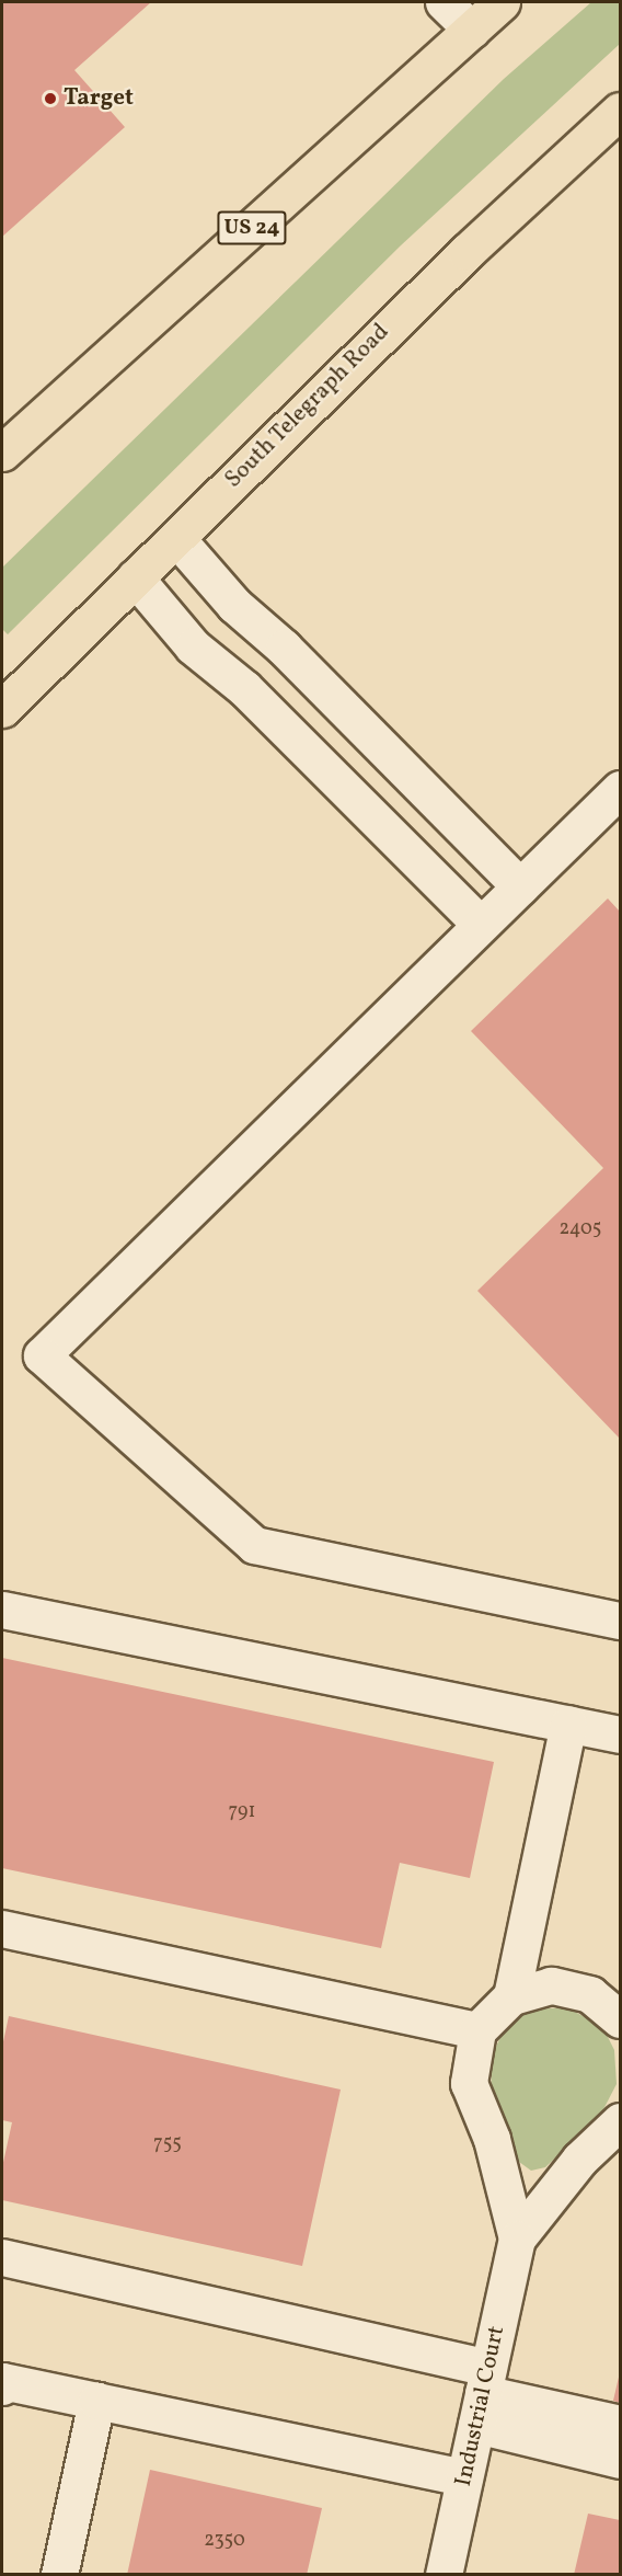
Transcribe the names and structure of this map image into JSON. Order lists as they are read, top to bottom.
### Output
{
  "streets": {
    "highway": ["US 24", "South Telegraph Road"],
    "street": ["Industrial Court"]
  },
  "places": ["Target"],
  "house_numbers": [
    "2405",
    "791",
    "755",
    "2350"
  ]
}
